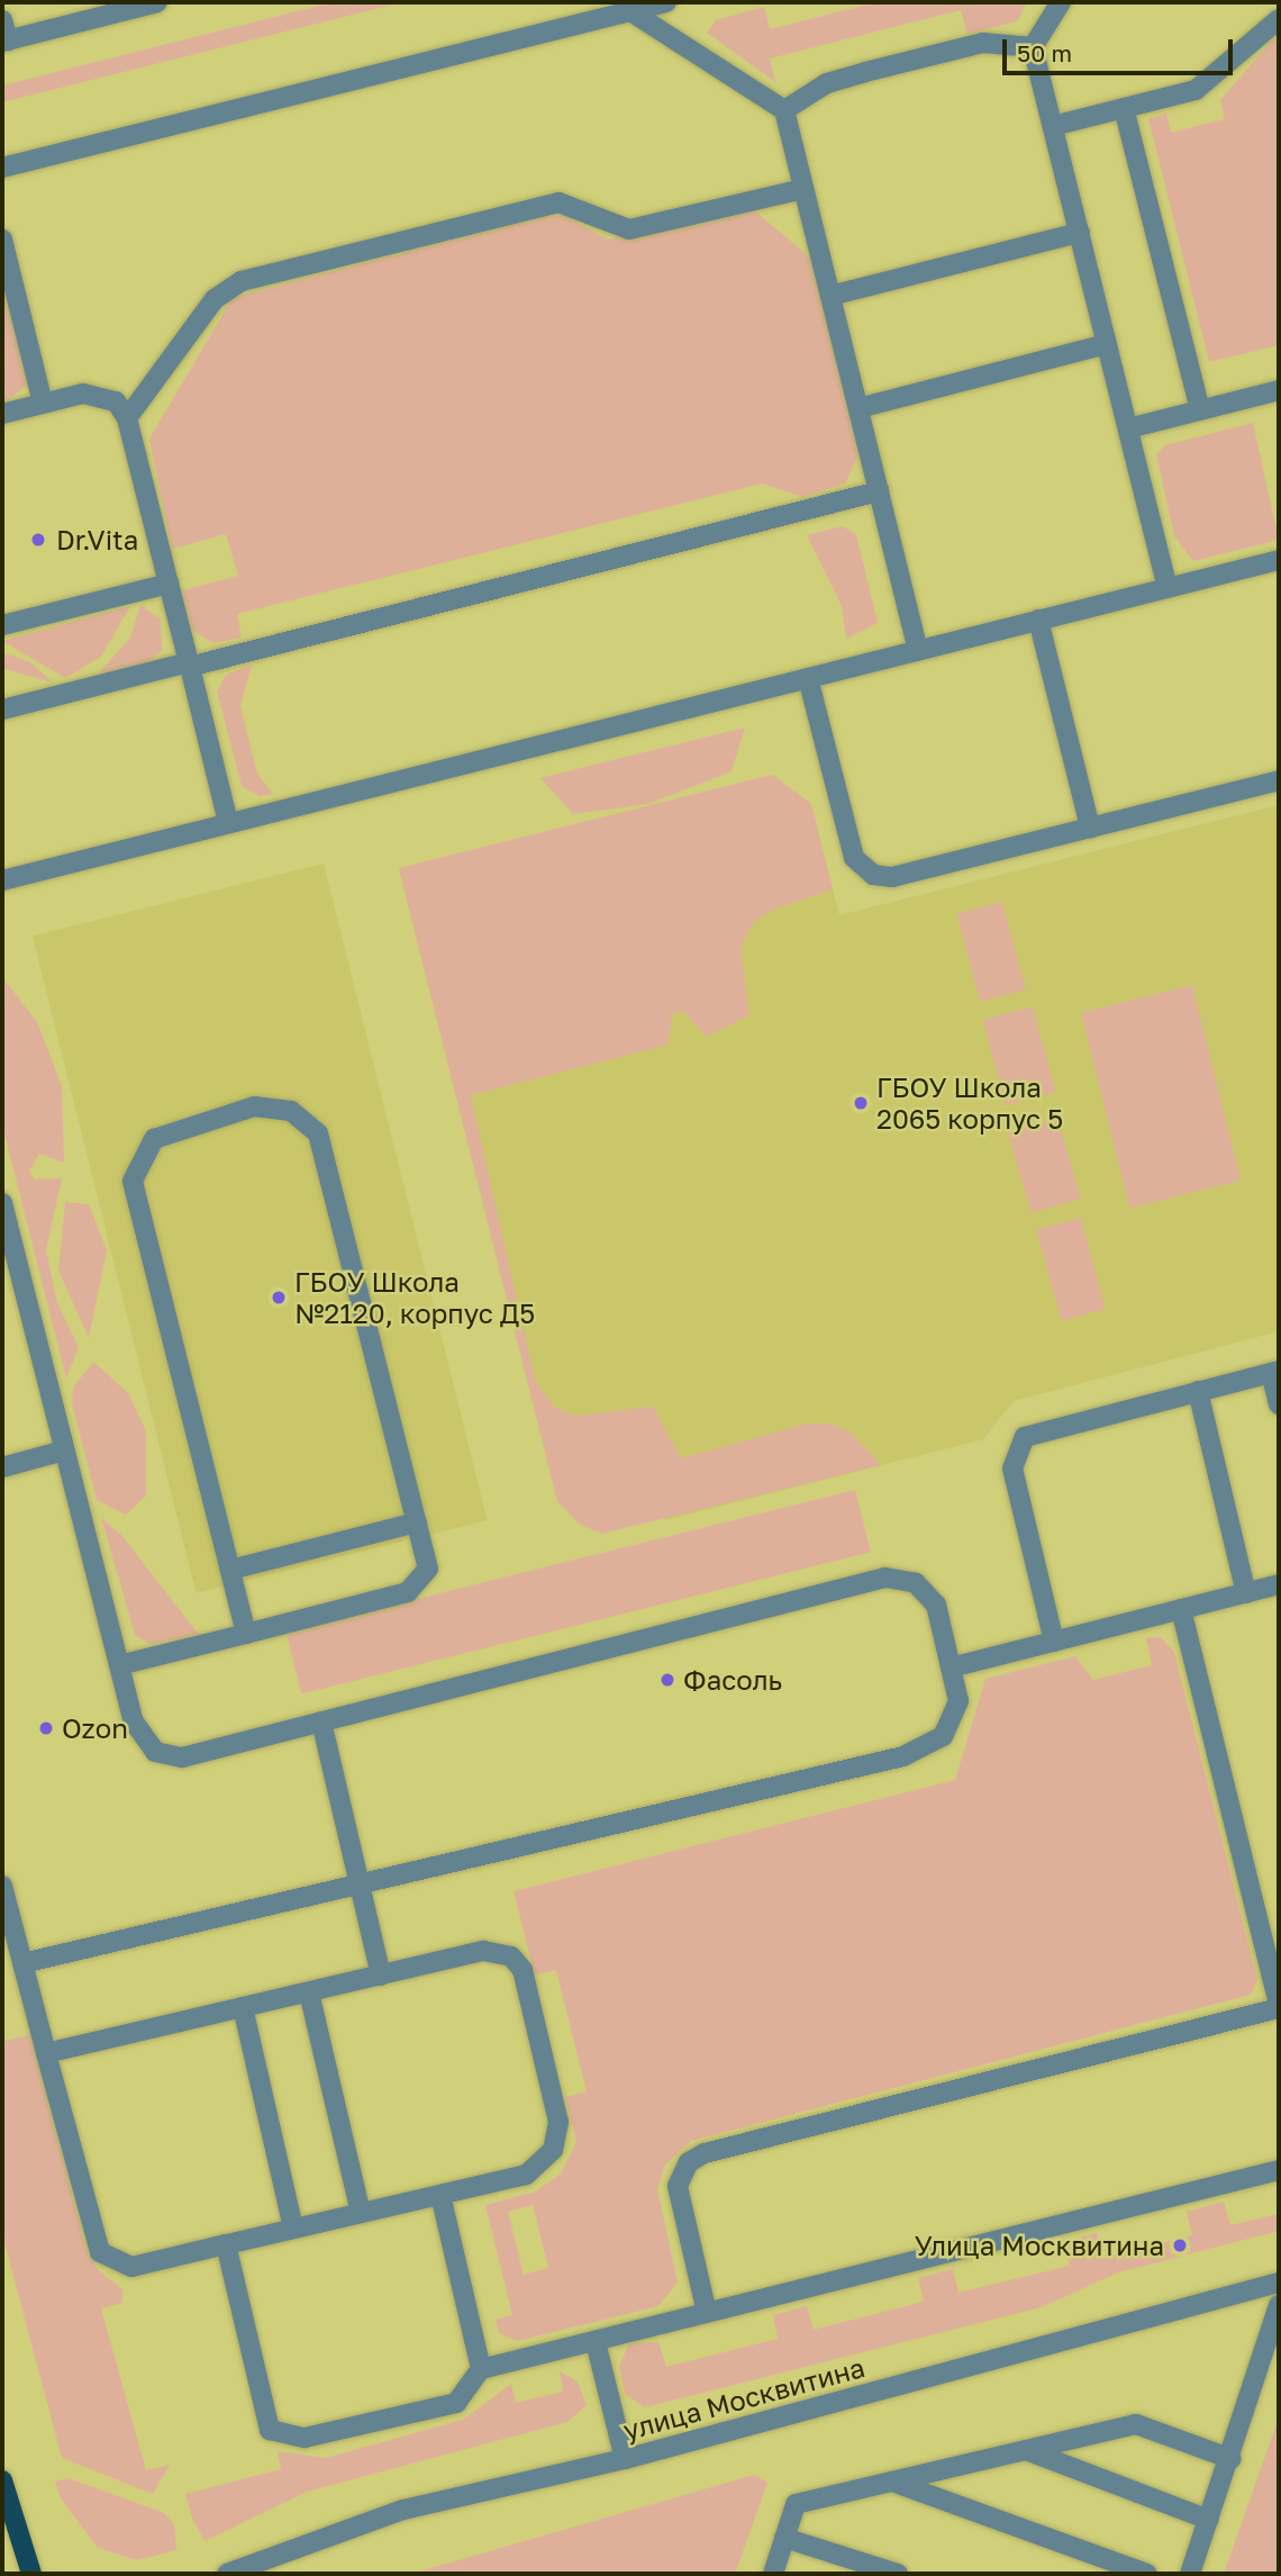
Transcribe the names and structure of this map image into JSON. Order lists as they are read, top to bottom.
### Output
{
  "streets": {
    "street": ["улица Москвитина"]
  },
  "places": [
    "Dr.Vita",
    "ГБОУ Школа 2065 корпус 5",
    "ГБОУ Школа №2120, корпус Д5",
    "Фасоль",
    "Ozon",
    "Улица Москвитина"
  ],
  "scale_bar": "50 m"
}
